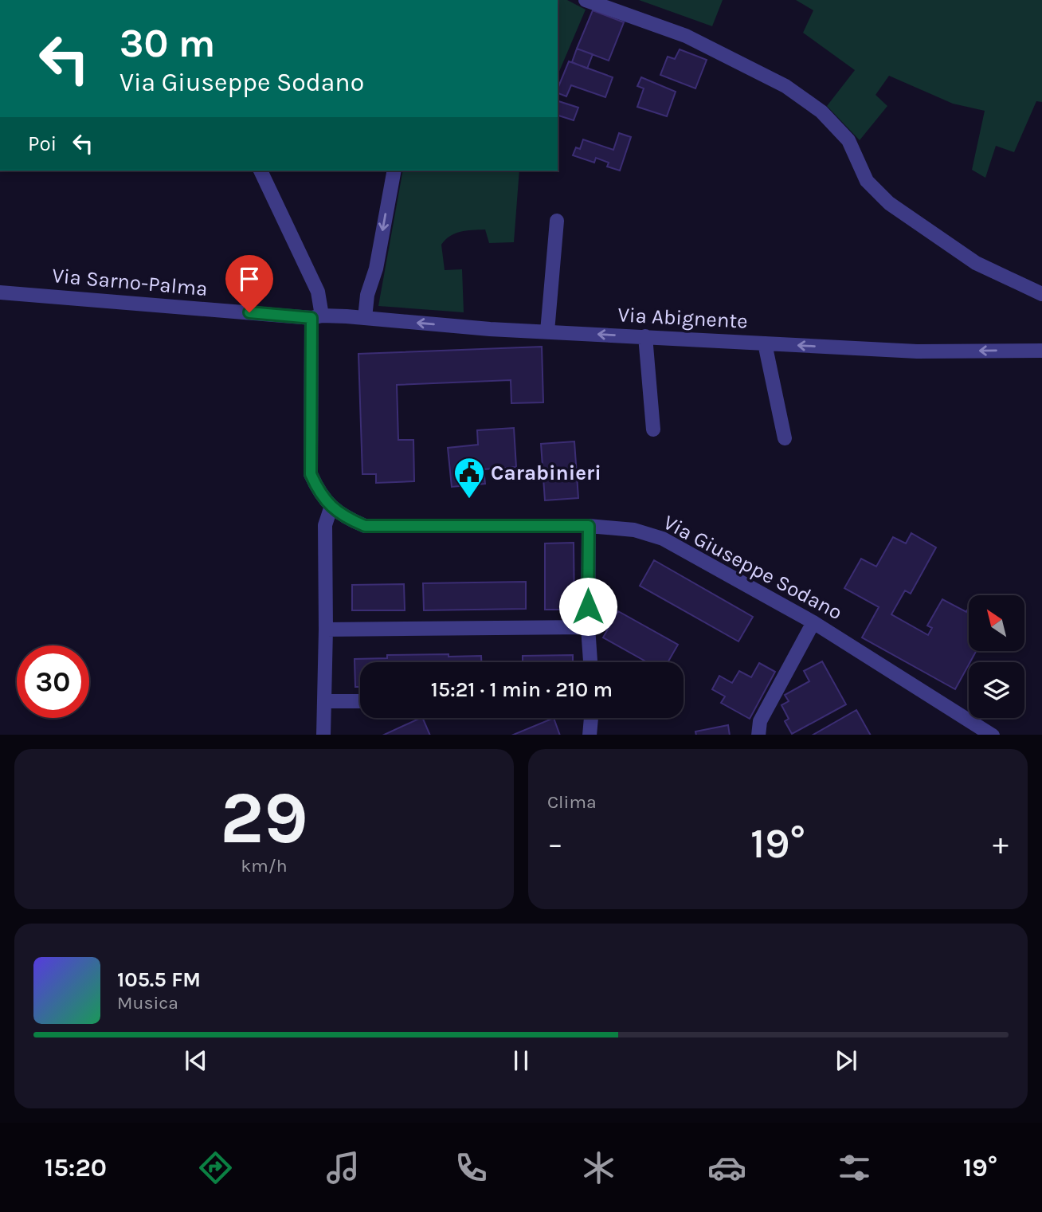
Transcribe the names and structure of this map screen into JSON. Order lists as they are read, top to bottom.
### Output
{
  "streets": {
    "street": ["Via Sarno-Palma", "Via Abignente", "Via Giuseppe Sodano"]
  },
  "crossings": [
    ["Via Sarno-Palma", "Via Abignente"],
    ["Via Sarno-Palma", "Via Giuseppe Sodano"],
    ["Via Abignente", "Via Giuseppe Sodano"]
  ],
  "one_way": ["Via Abignente"],
  "places": {
    "public building": ["Carabinieri"]
  },
  "north": "top left",
  "page": {
    "turn": ["30 m", "Via Giuseppe Sodano"],
    "then": "Poi",
    "limit": "30",
    "trip": "15:21 · 1 min · 210 m",
    "tile": [
      ["29", "km/h"],
      "Clima"
    ],
    "heat": ["−", "19°", "+"],
    "song": ["105.5 FM", "Musica"],
    "tabs": ["15:20", "19°"]
  }
}
